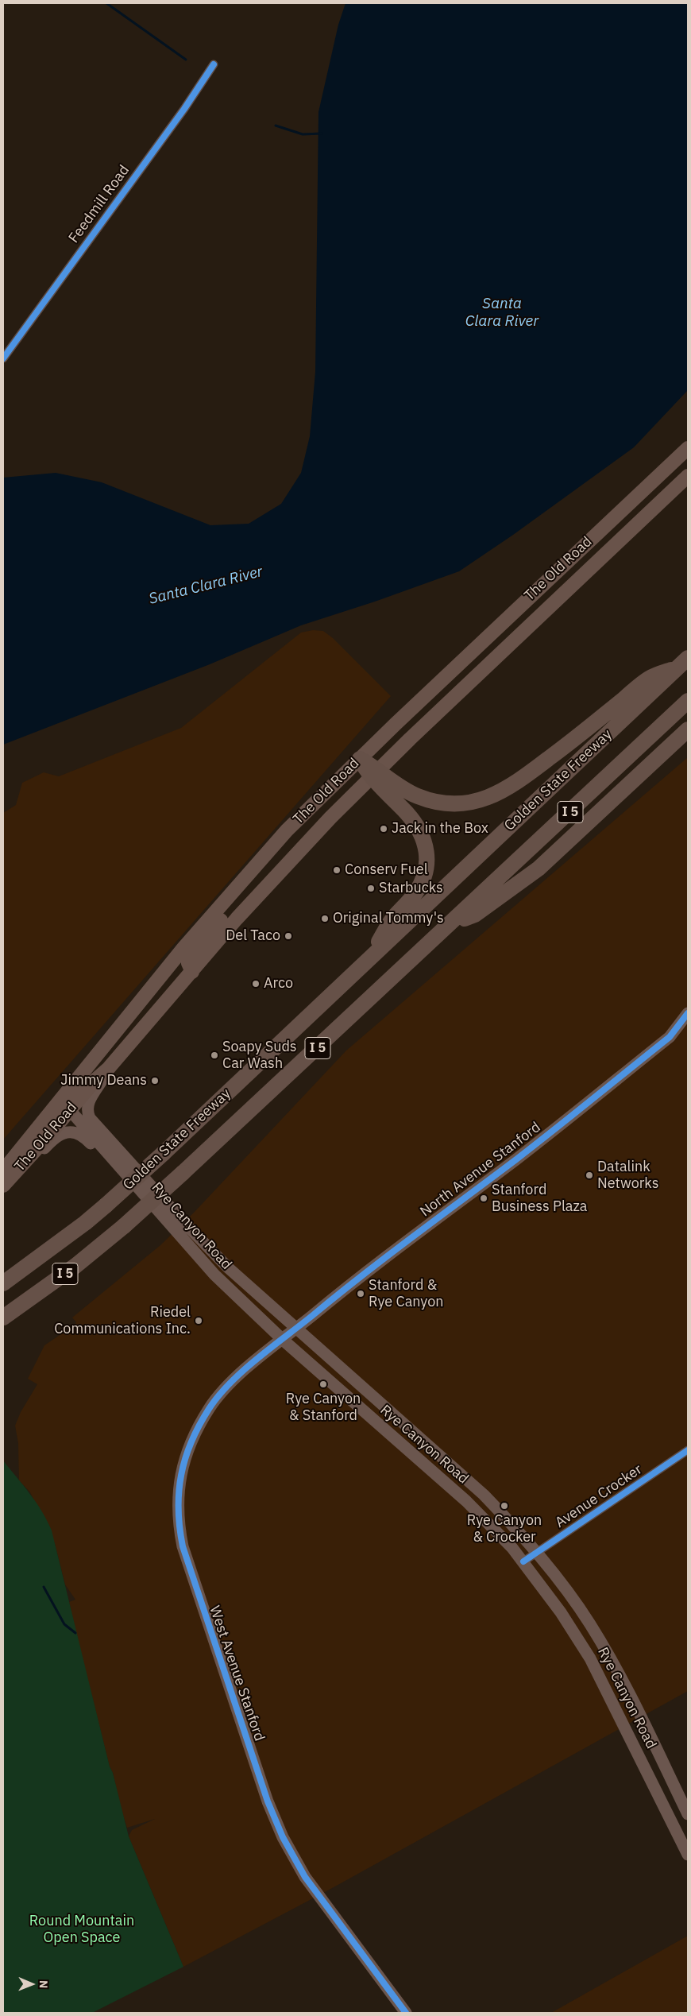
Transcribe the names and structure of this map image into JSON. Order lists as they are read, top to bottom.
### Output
{
  "streets": {
    "highway": ["Golden State Freeway", "I 5"],
    "main road": [
      "The Old Road",
      "North Avenue Stanford",
      "Rye Canyon Road",
      "West Avenue Stanford"
    ],
    "street": ["Feedmill Road", "Avenue Crocker"]
  },
  "crossings": [
    ["The Old Road", "Rye Canyon Road"],
    ["North Avenue Stanford", "Rye Canyon Road"],
    ["North Avenue Stanford", "West Avenue Stanford"],
    ["Rye Canyon Road", "Avenue Crocker"],
    ["Rye Canyon Road", "West Avenue Stanford"]
  ],
  "water": ["Santa Clara River"],
  "parks": ["Round Mountain Open Space"],
  "places": [
    "Jack in the Box",
    "Conserv Fuel",
    "Starbucks",
    "Original Tommy's",
    "Del Taco",
    "Arco",
    "Soapy Suds Car Wash",
    "Jimmy Deans",
    "Datalink Networks",
    "Stanford Business Plaza",
    "Stanford & Rye Canyon",
    "Riedel Communications Inc.",
    "Rye Canyon & Stanford",
    "Rye Canyon & Crocker"
  ],
  "north": "right"
}
